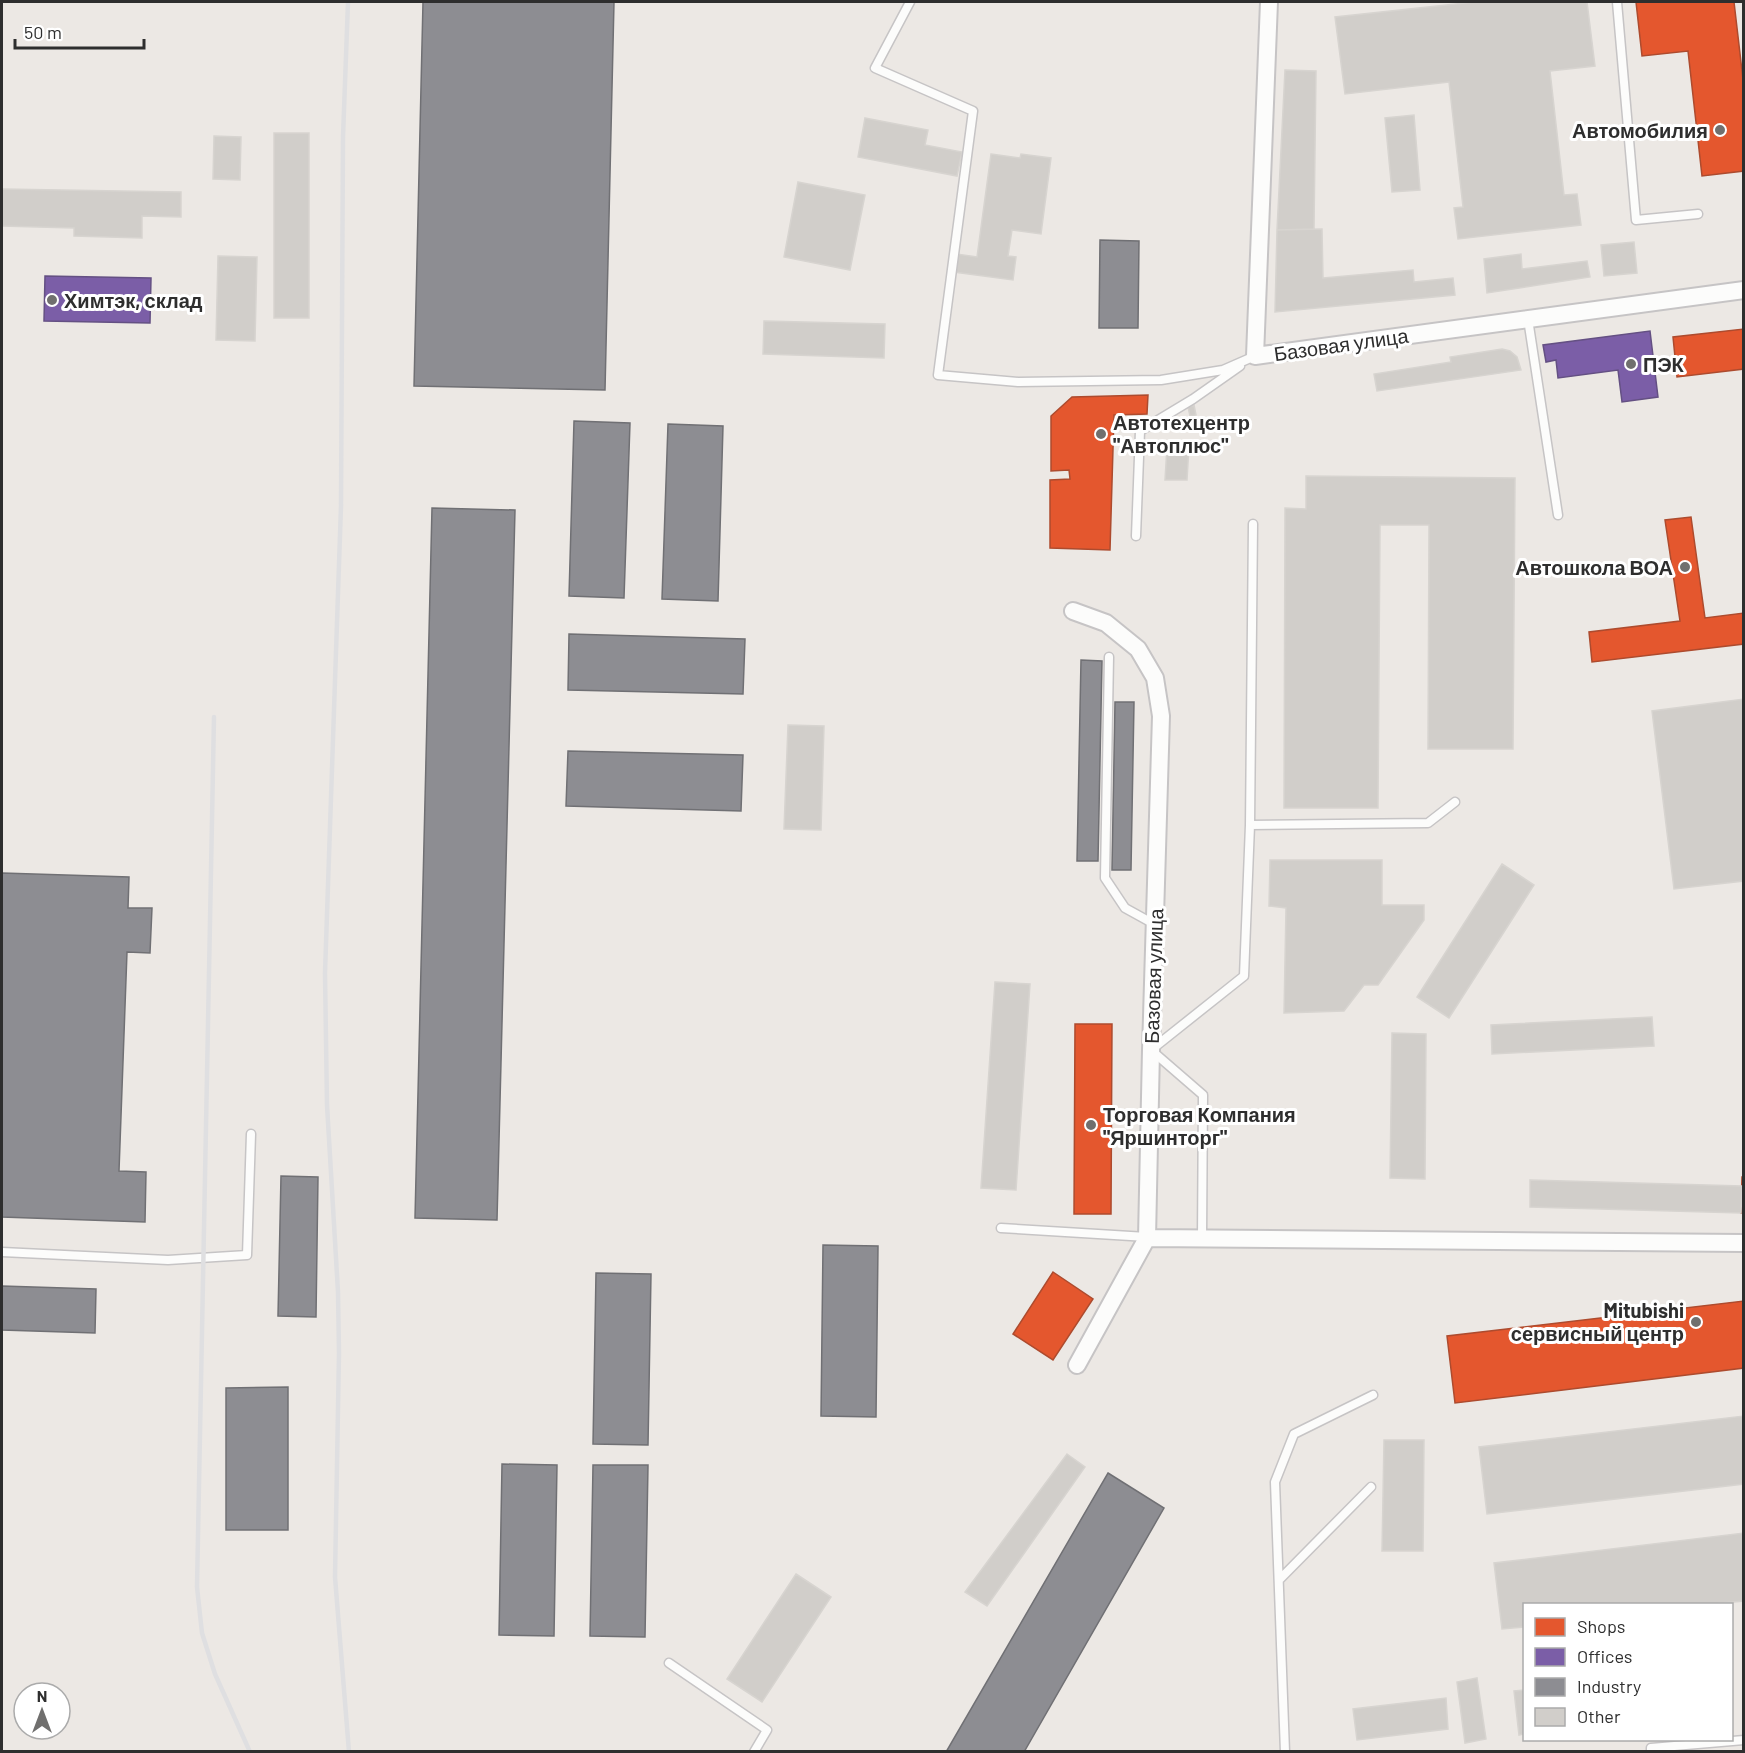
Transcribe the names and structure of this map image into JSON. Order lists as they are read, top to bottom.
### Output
{
  "streets": {
    "street": ["Базовая улица"]
  },
  "places": [
    "Автомобилия",
    "Химтэк, склад",
    "ПЭК",
    "Автотехцентр \"Автоплюс\"",
    "Автошкола ВОА",
    "Торговая Компания \"Яршинторг\"",
    "Mitubishi сервисный центр"
  ],
  "legend": [
    "Shops",
    "Offices",
    "Industry",
    "Other"
  ],
  "scale_bar": "50 m",
  "north": "top"
}
